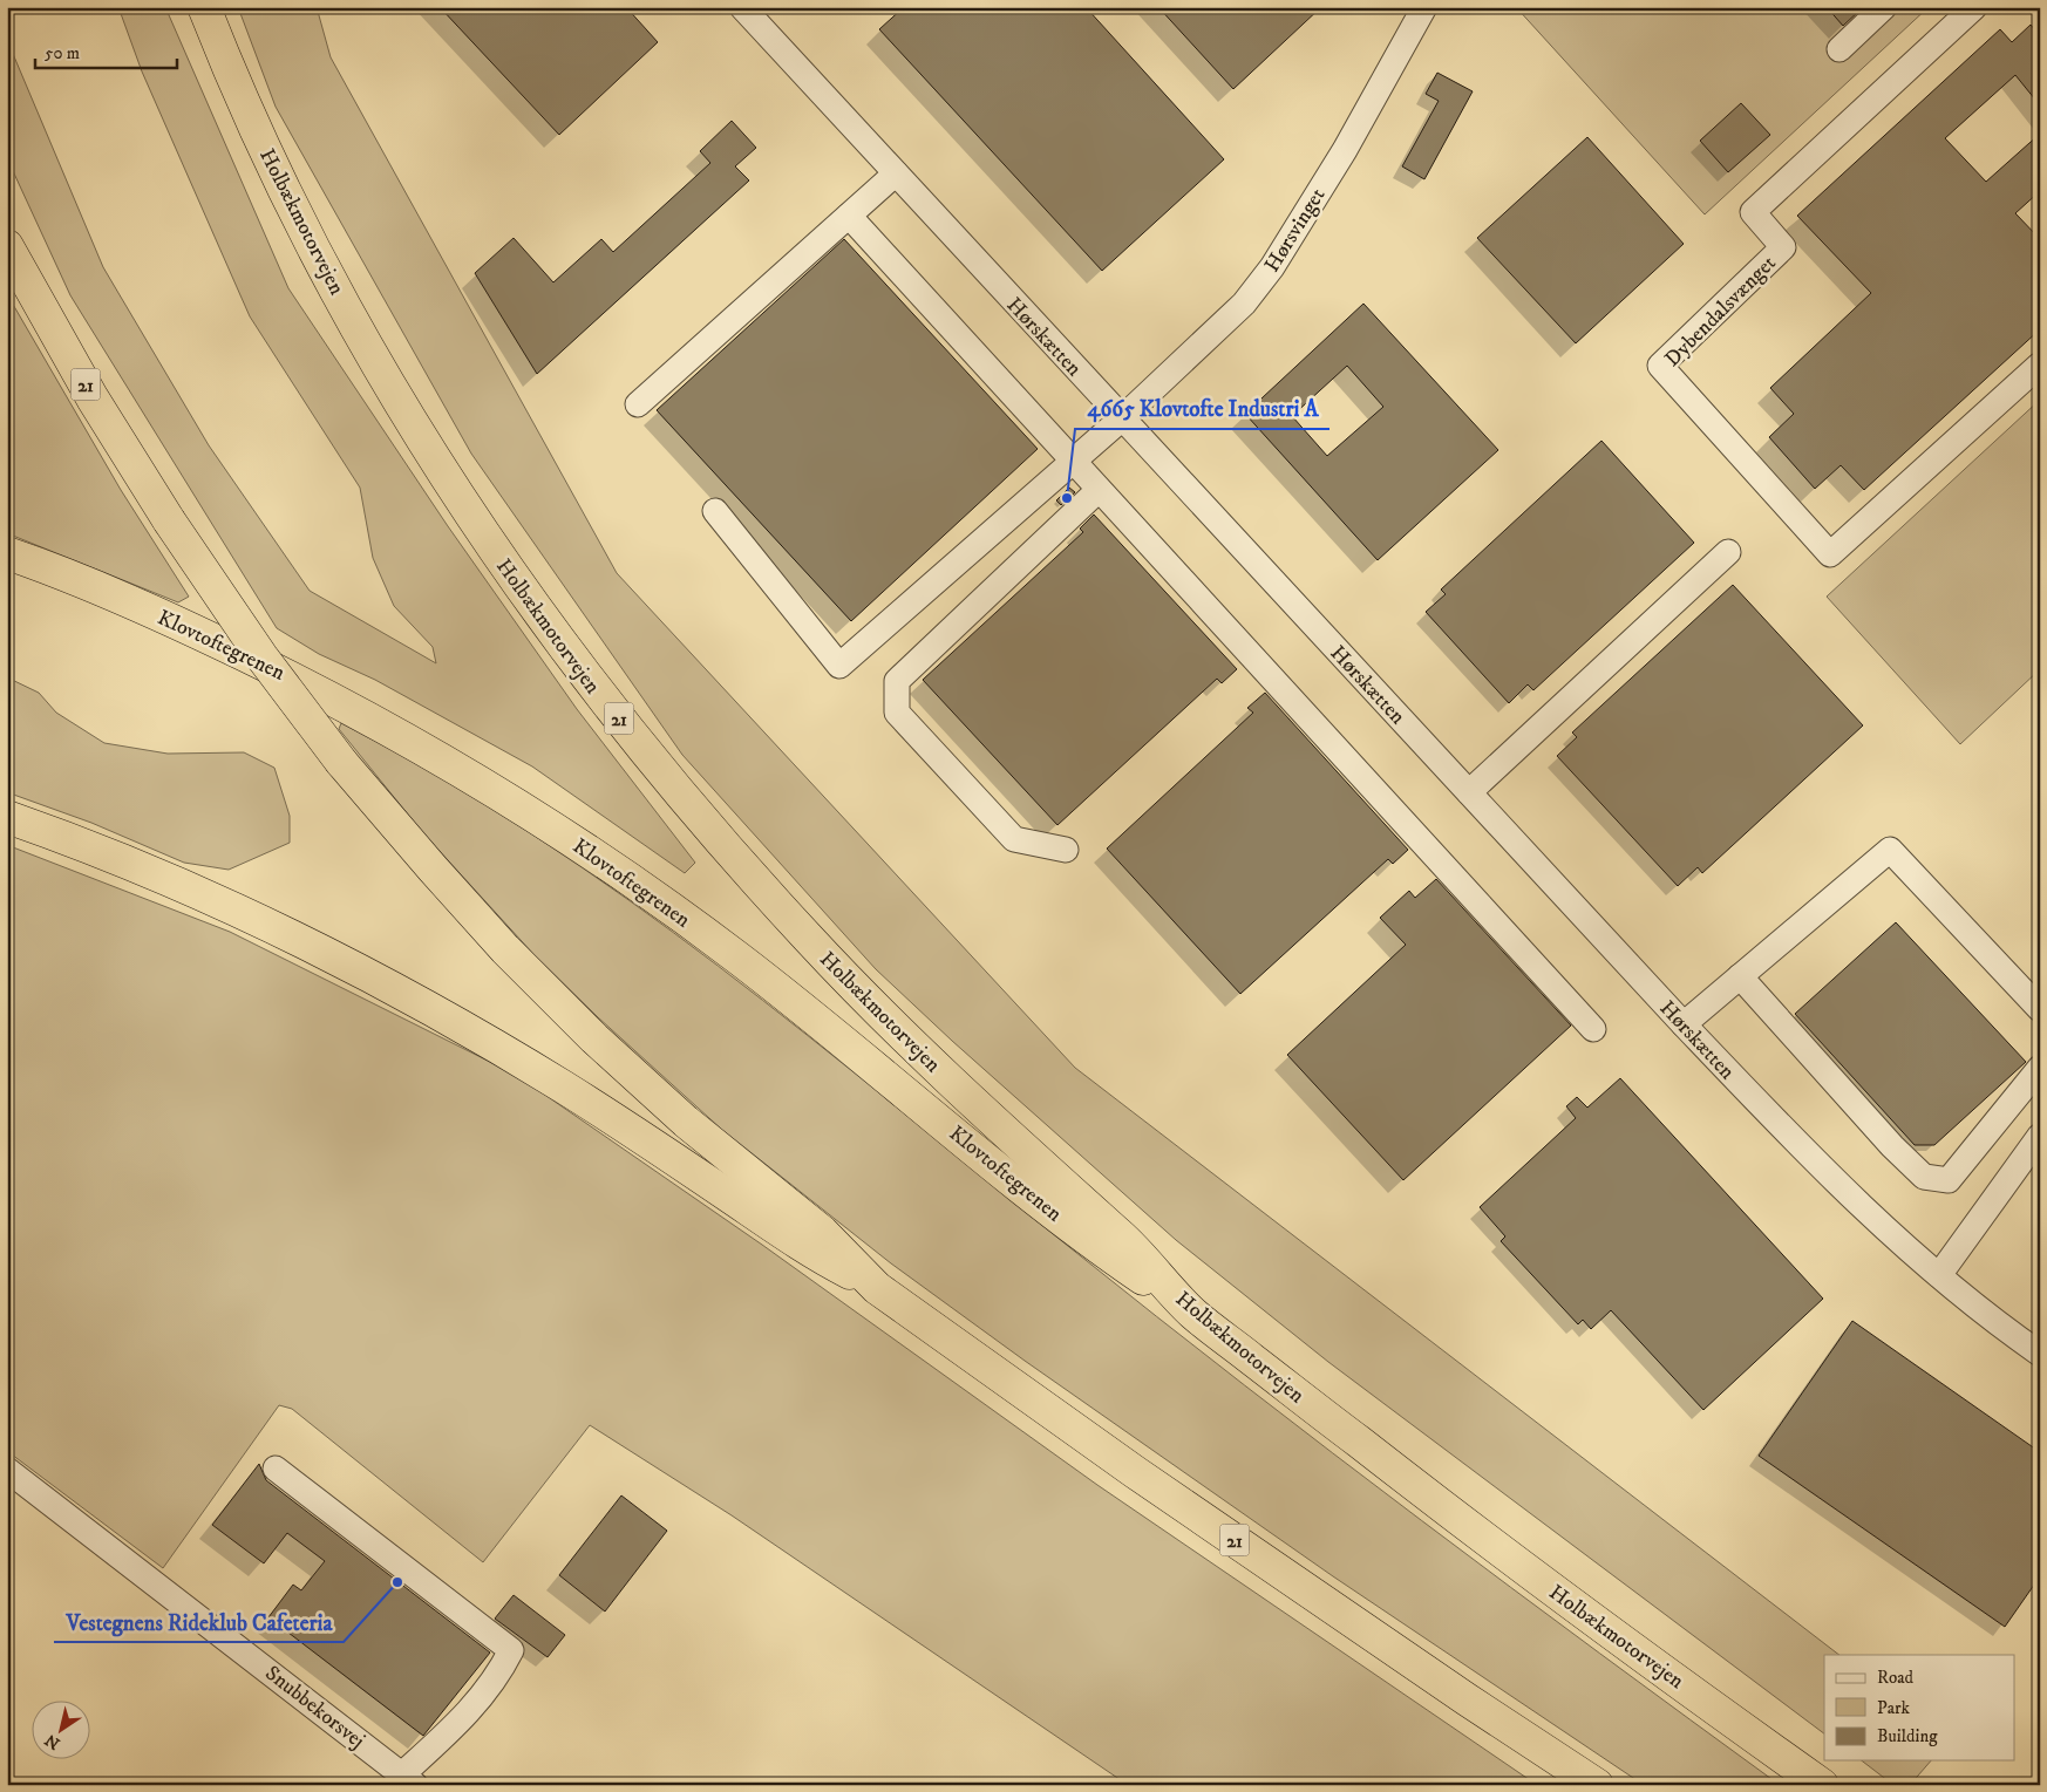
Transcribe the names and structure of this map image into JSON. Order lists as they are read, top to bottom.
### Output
{
  "streets": {
    "highway": ["Holbækmotorvejen", "21", "Klovtoftegrenen"],
    "street": [
      "Hørsvinget",
      "Dybendalsvænget",
      "Hørskætten",
      "Snubbekorsvej"
    ]
  },
  "crossings": [
    ["Holbækmotorvejen", "Klovtoftegrenen"],
    ["Hørsvinget", "Hørskætten"]
  ],
  "places": ["4665 Klovtofte Industri A", "Vestegnens Rideklub Cafeteria"],
  "legend": ["Road", "Park", "Building"],
  "scale_bar": "50 m",
  "north": "bottom left"
}
